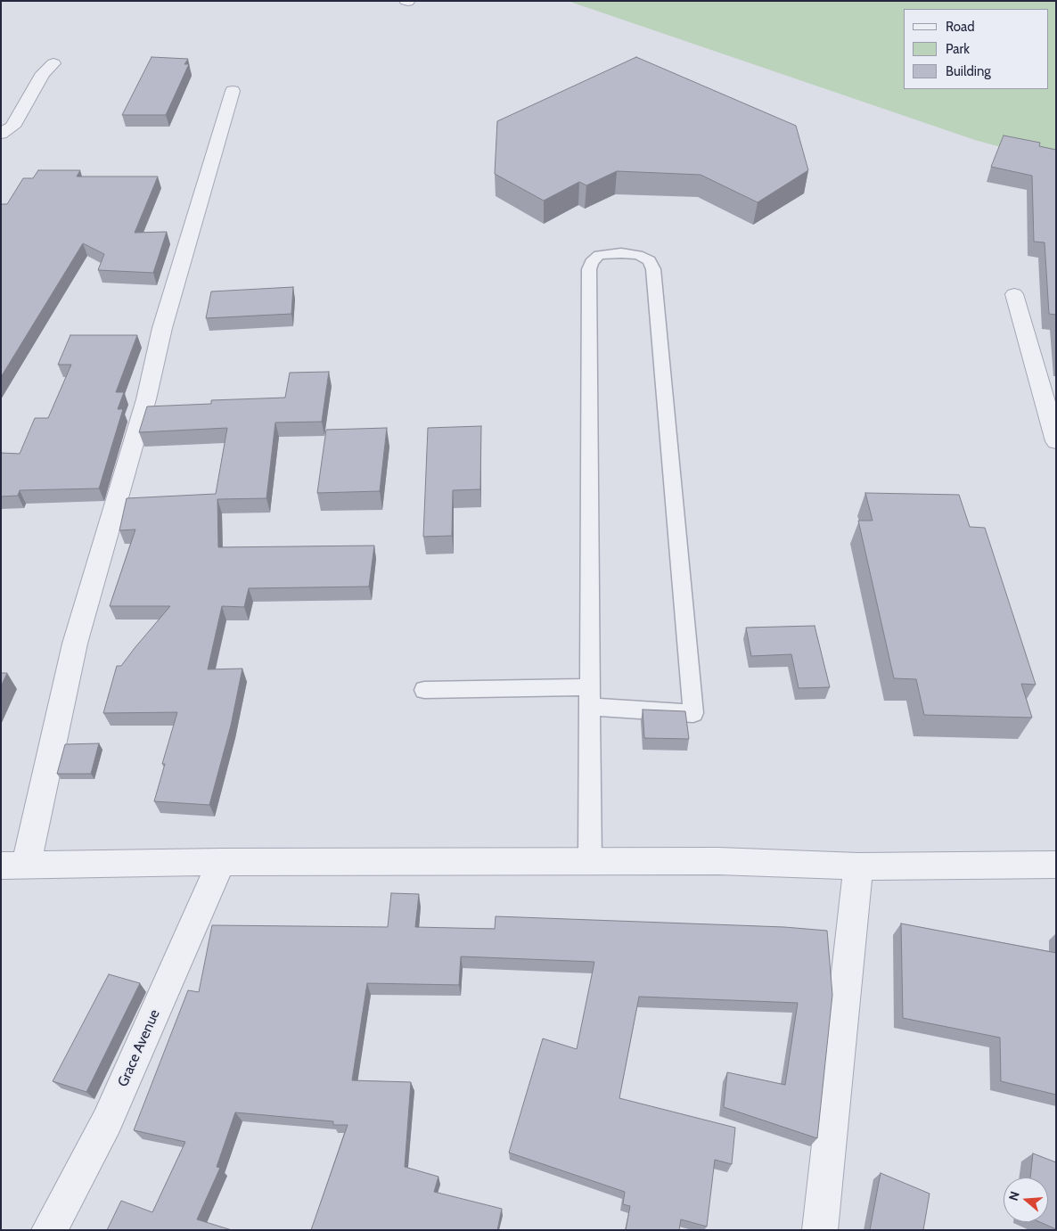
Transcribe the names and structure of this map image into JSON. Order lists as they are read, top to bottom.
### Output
{
  "streets": {
    "street": ["Grace Avenue"]
  },
  "legend": ["Road", "Park", "Building"],
  "north": "left"
}
